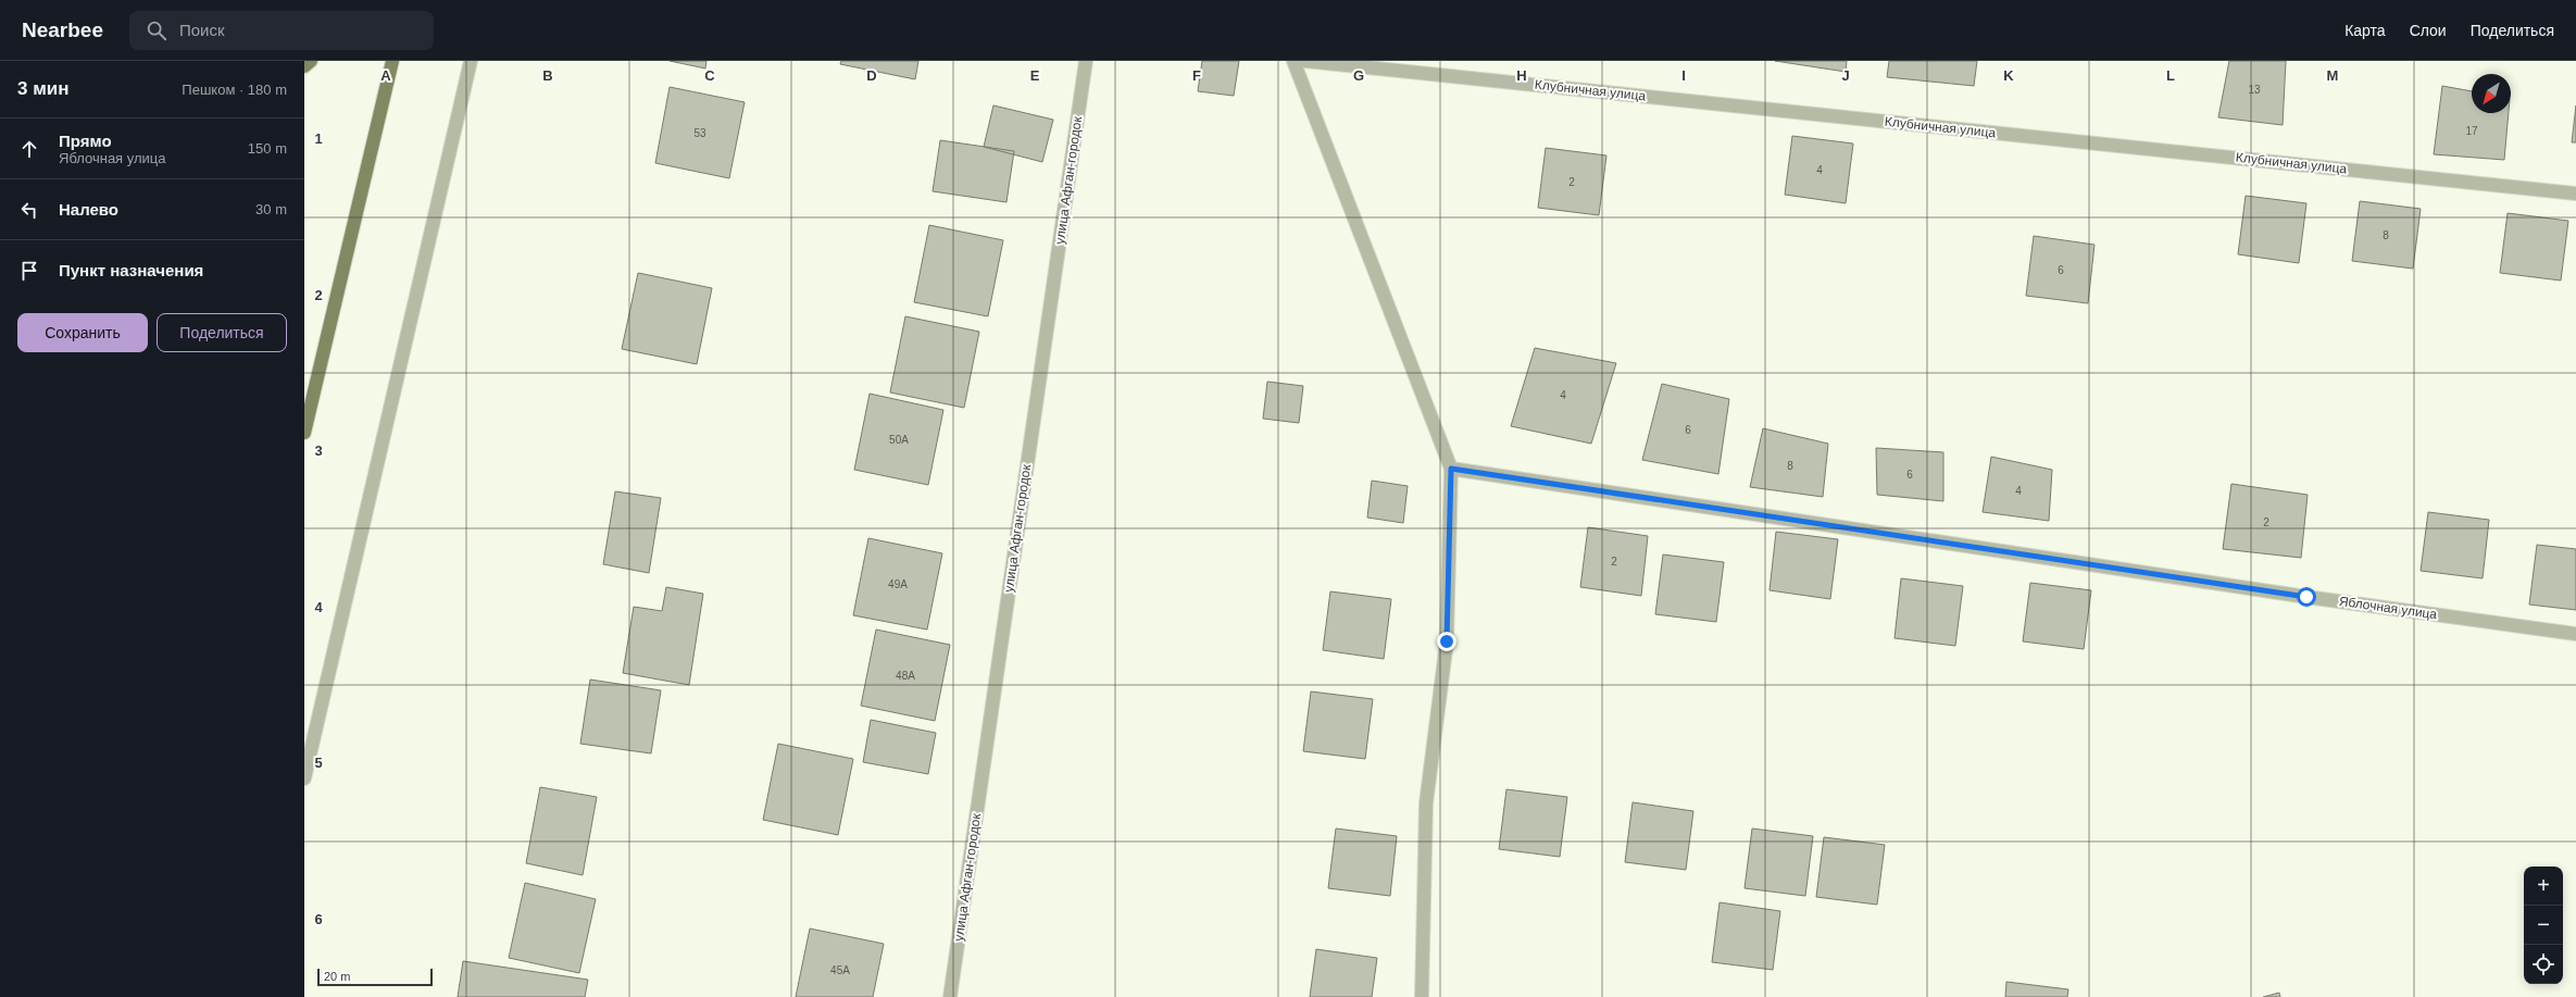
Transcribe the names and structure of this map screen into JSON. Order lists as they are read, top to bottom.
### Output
{
  "streets": {
    "street": ["Клубничная улица", "улица Афган-городок", "Яблочная улица"]
  },
  "house_numbers": [
    "13",
    "17",
    "53",
    "4",
    "2",
    "8",
    "6",
    "4",
    "6",
    "50А",
    "8",
    "6",
    "4",
    "2",
    "2",
    "49А",
    "48А",
    "45А"
  ],
  "scale_bar": "20 m",
  "north": "bottom left",
  "page": {
    "header": "Nearbee",
    "search": "Поиск",
    "nav": ["Карта", "Слои", "Поделиться"],
    "heading": ["3 мин", "Пешком · 180 m"],
    "list": [
      ["Прямо", "Яблочная улица", "150 m"],
      ["Налево", "30 m"],
      "Пункт назначения"
    ],
    "buttons": ["Сохранить", "Поделиться"],
    "map_buttons": ["+", "−"],
    "scale": "20 m"
  },
  "grid": {
    "columns": [
      "A",
      "B",
      "C",
      "D",
      "E",
      "F",
      "G",
      "H",
      "I",
      "J",
      "K",
      "L",
      "M"
    ],
    "rows": [
      "1",
      "2",
      "3",
      "4",
      "5",
      "6"
    ]
  }
}
